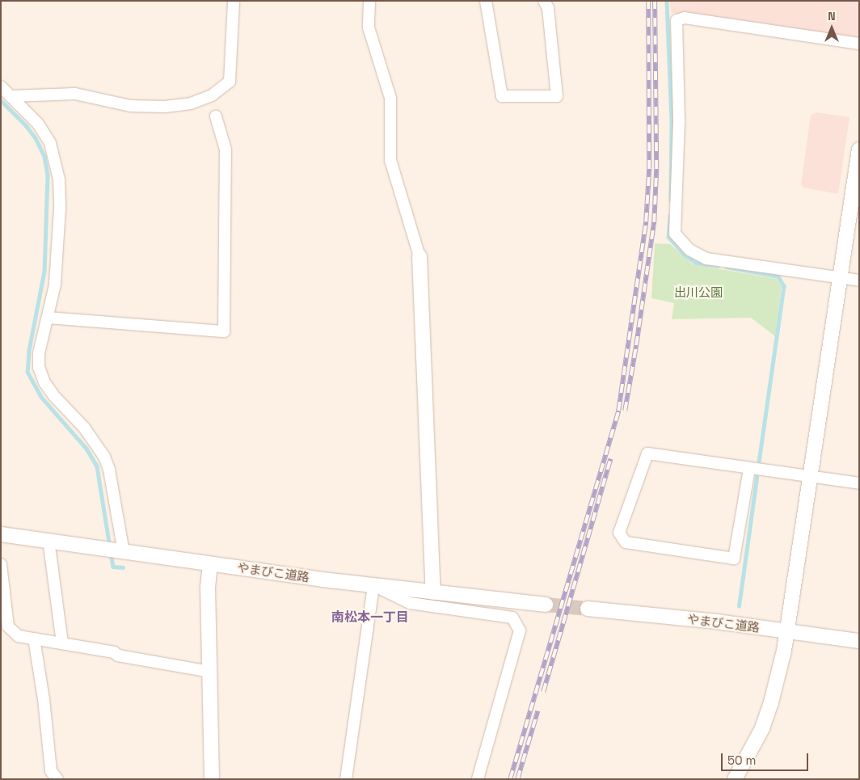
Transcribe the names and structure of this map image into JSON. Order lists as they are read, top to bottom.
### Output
{
  "streets": {
    "street": ["やまびこ道路"]
  },
  "districts": ["南松本一丁目"],
  "parks": ["出川公園"],
  "scale_bar": "50 m",
  "north": "top"
}
